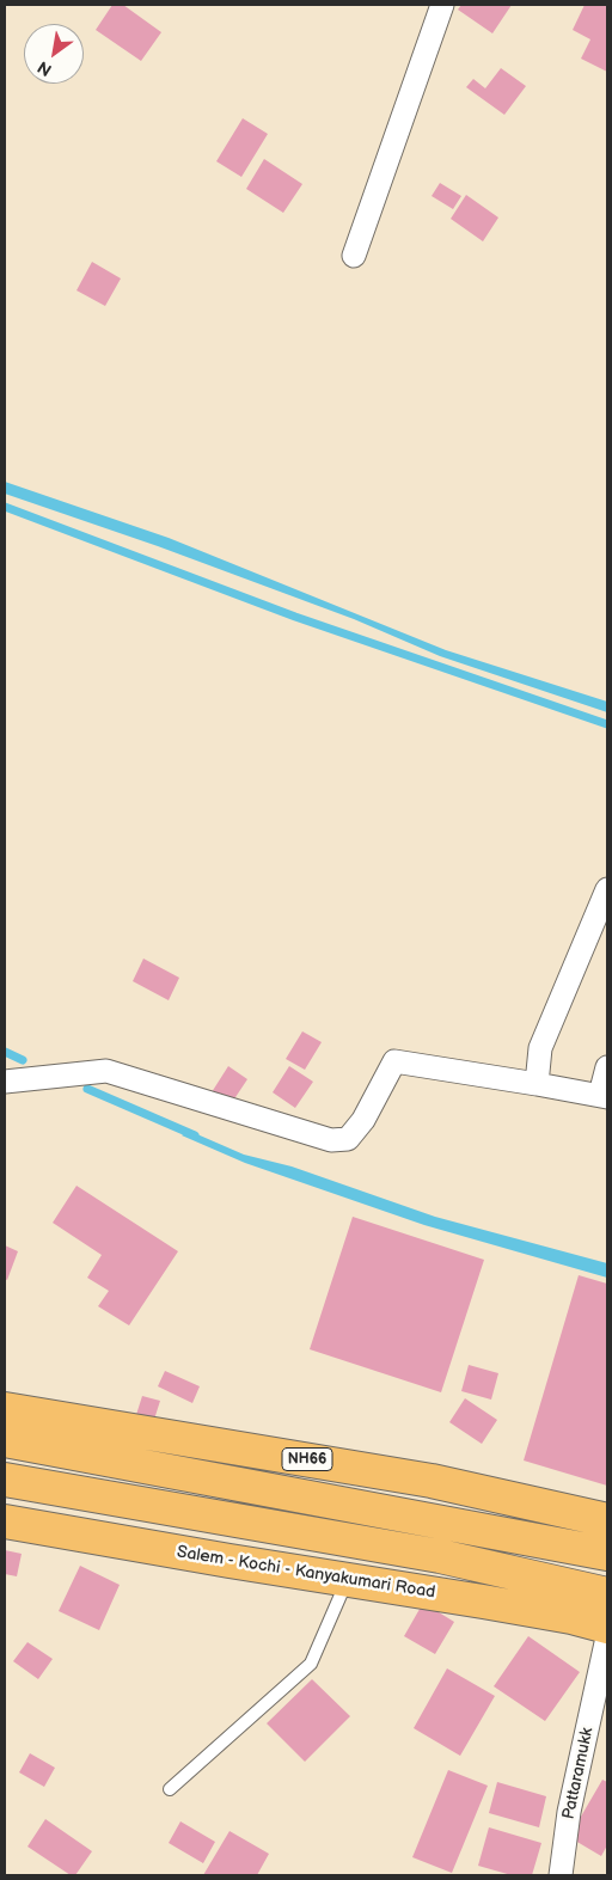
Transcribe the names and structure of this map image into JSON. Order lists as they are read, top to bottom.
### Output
{
  "streets": {
    "highway": ["NH66", "Salem - Kochi - Kanyakumari Road"],
    "street": ["Pattaramukk"]
  },
  "north": "bottom left"
}
